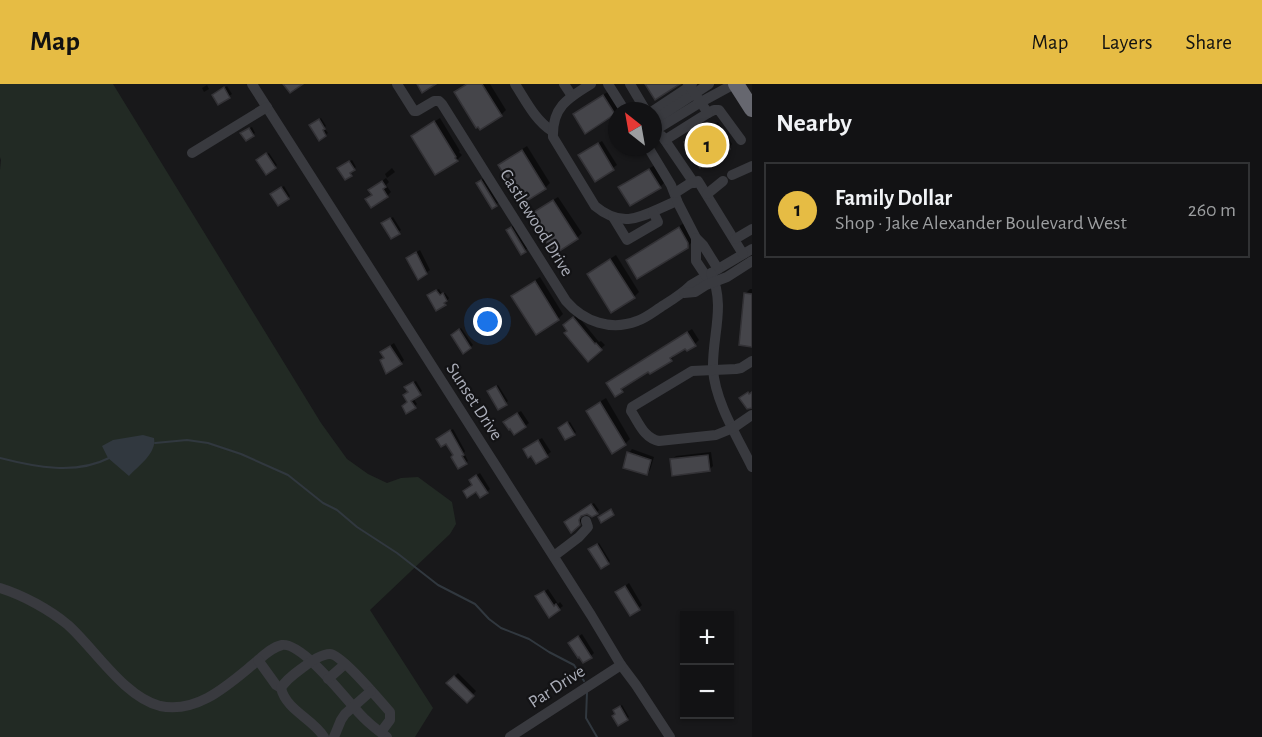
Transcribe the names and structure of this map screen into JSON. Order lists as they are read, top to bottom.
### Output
{
  "streets": {
    "street": ["Castlewood Drive", "Sunset Drive", "Par Drive"]
  },
  "crossings": [
    ["Sunset Drive", "Par Drive"]
  ],
  "north": "top left",
  "page": {
    "header": "Map",
    "nav": ["Map", "Layers", "Share"],
    "heading": "Nearby",
    "pins": "1",
    "list": [
      {
        "mark": "1",
        "name": "Family Dollar",
        "note": "Shop · Jake Alexander Boulevard West",
        "value": "260 m"
      }
    ],
    "map_buttons": ["+", "−"]
  }
}
